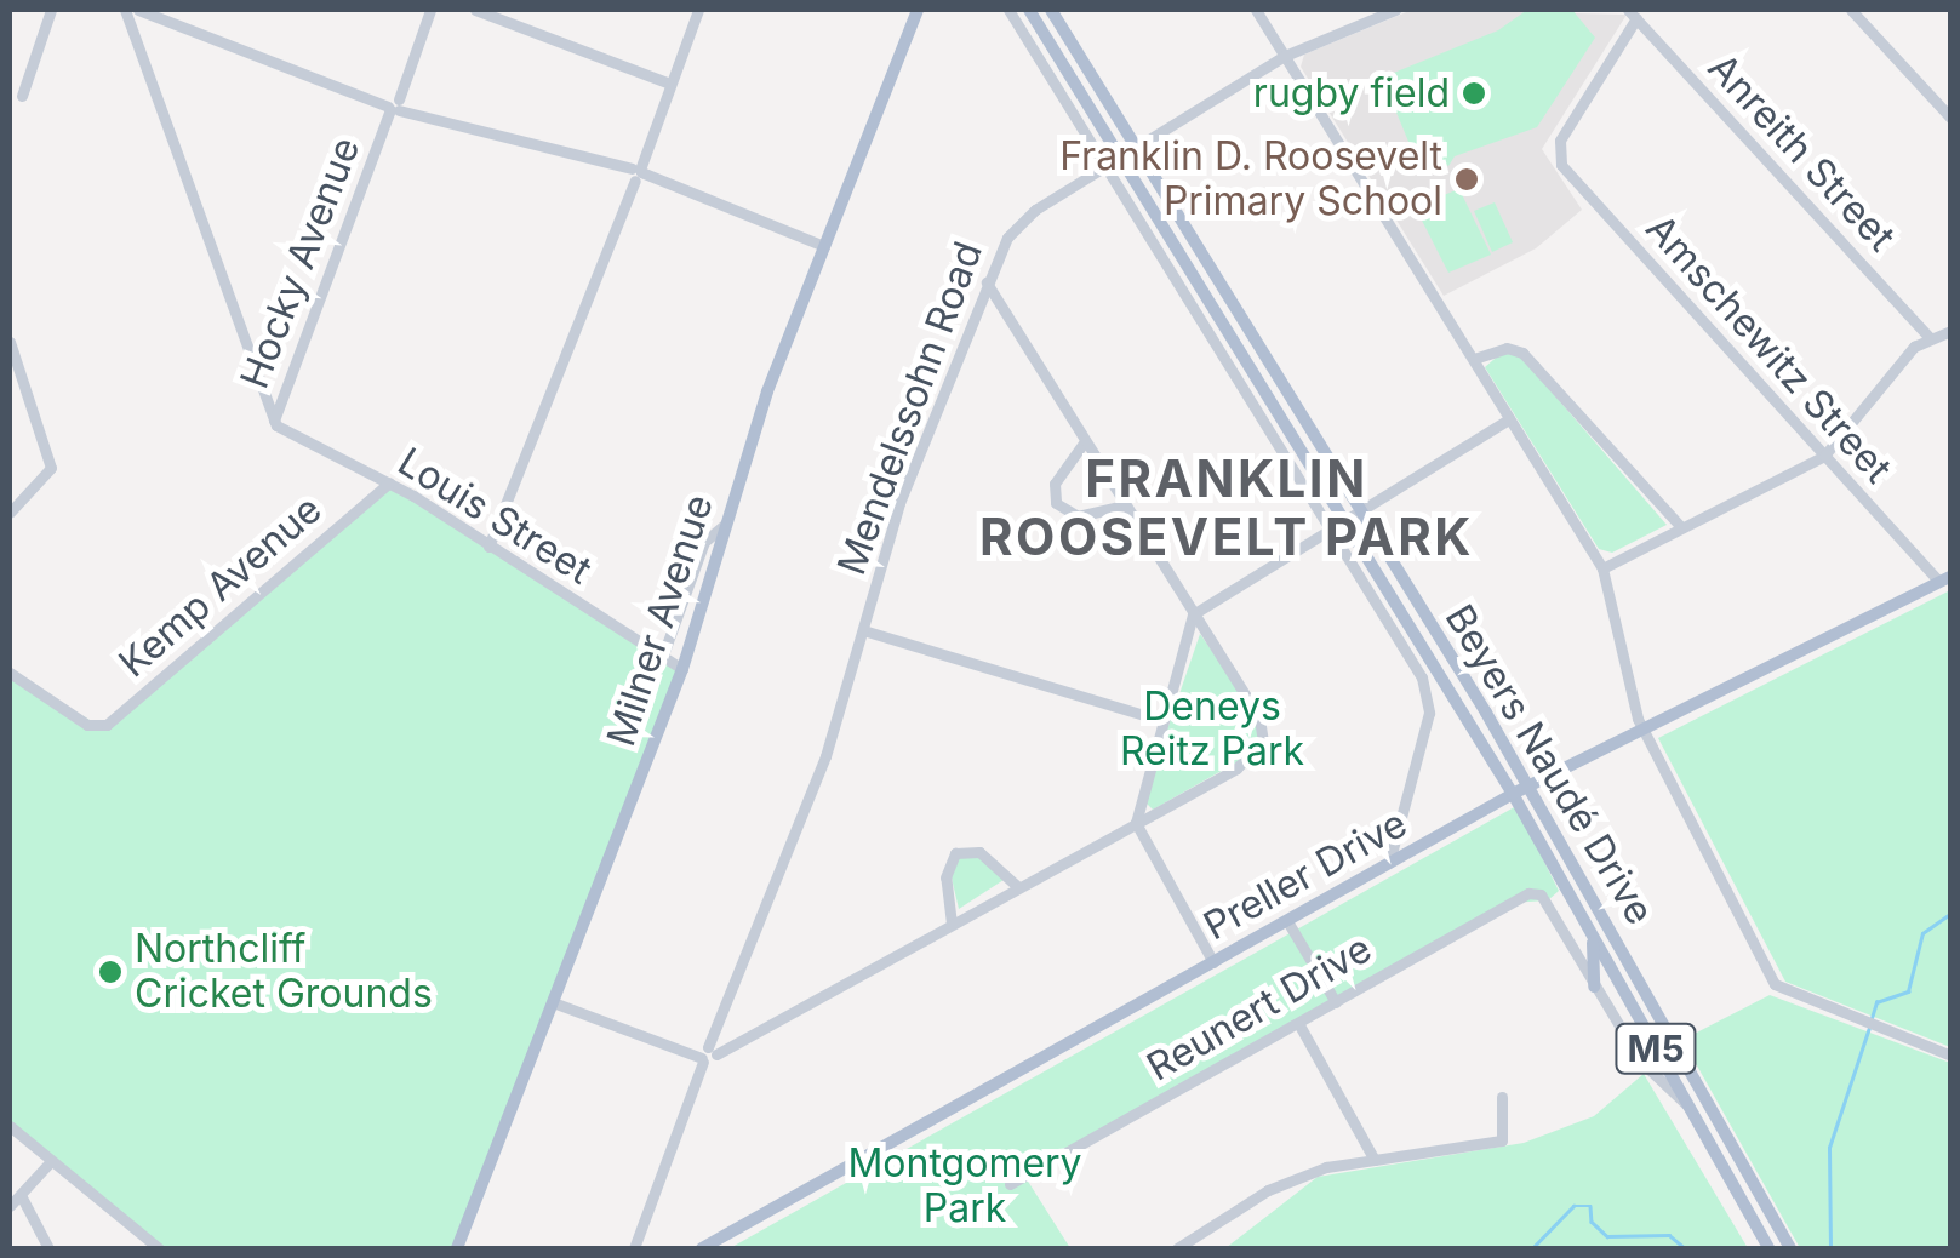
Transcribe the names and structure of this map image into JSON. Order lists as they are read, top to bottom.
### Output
{
  "streets": {
    "main road": [
      "Milner Avenue",
      "Beyers Naudé Drive",
      "Preller Drive",
      "M5"
    ],
    "street": [
      "Anreith Street",
      "Hocky Avenue",
      "Amschewitz Street",
      "Mendelssohn Road",
      "Louis Street",
      "Kemp Avenue",
      "Reunert Drive"
    ]
  },
  "crossings": [
    ["Anreith Street", "Amschewitz Street"],
    ["Hocky Avenue", "Louis Street"],
    ["Amschewitz Street", "Preller Drive"],
    ["Mendelssohn Road", "Beyers Naudé Drive"],
    ["Louis Street", "Kemp Avenue"],
    ["Louis Street", "Milner Avenue"],
    ["Beyers Naudé Drive", "Preller Drive"],
    ["Beyers Naudé Drive", "Reunert Drive"]
  ],
  "districts": ["FRANKLIN ROOSEVELT PARK"],
  "parks": ["Deneys Reitz Park", "Montgomery Park"],
  "places": ["rugby field", "Franklin D. Roosevelt Primary School", "Northcliff Cricket Grounds"]
}
